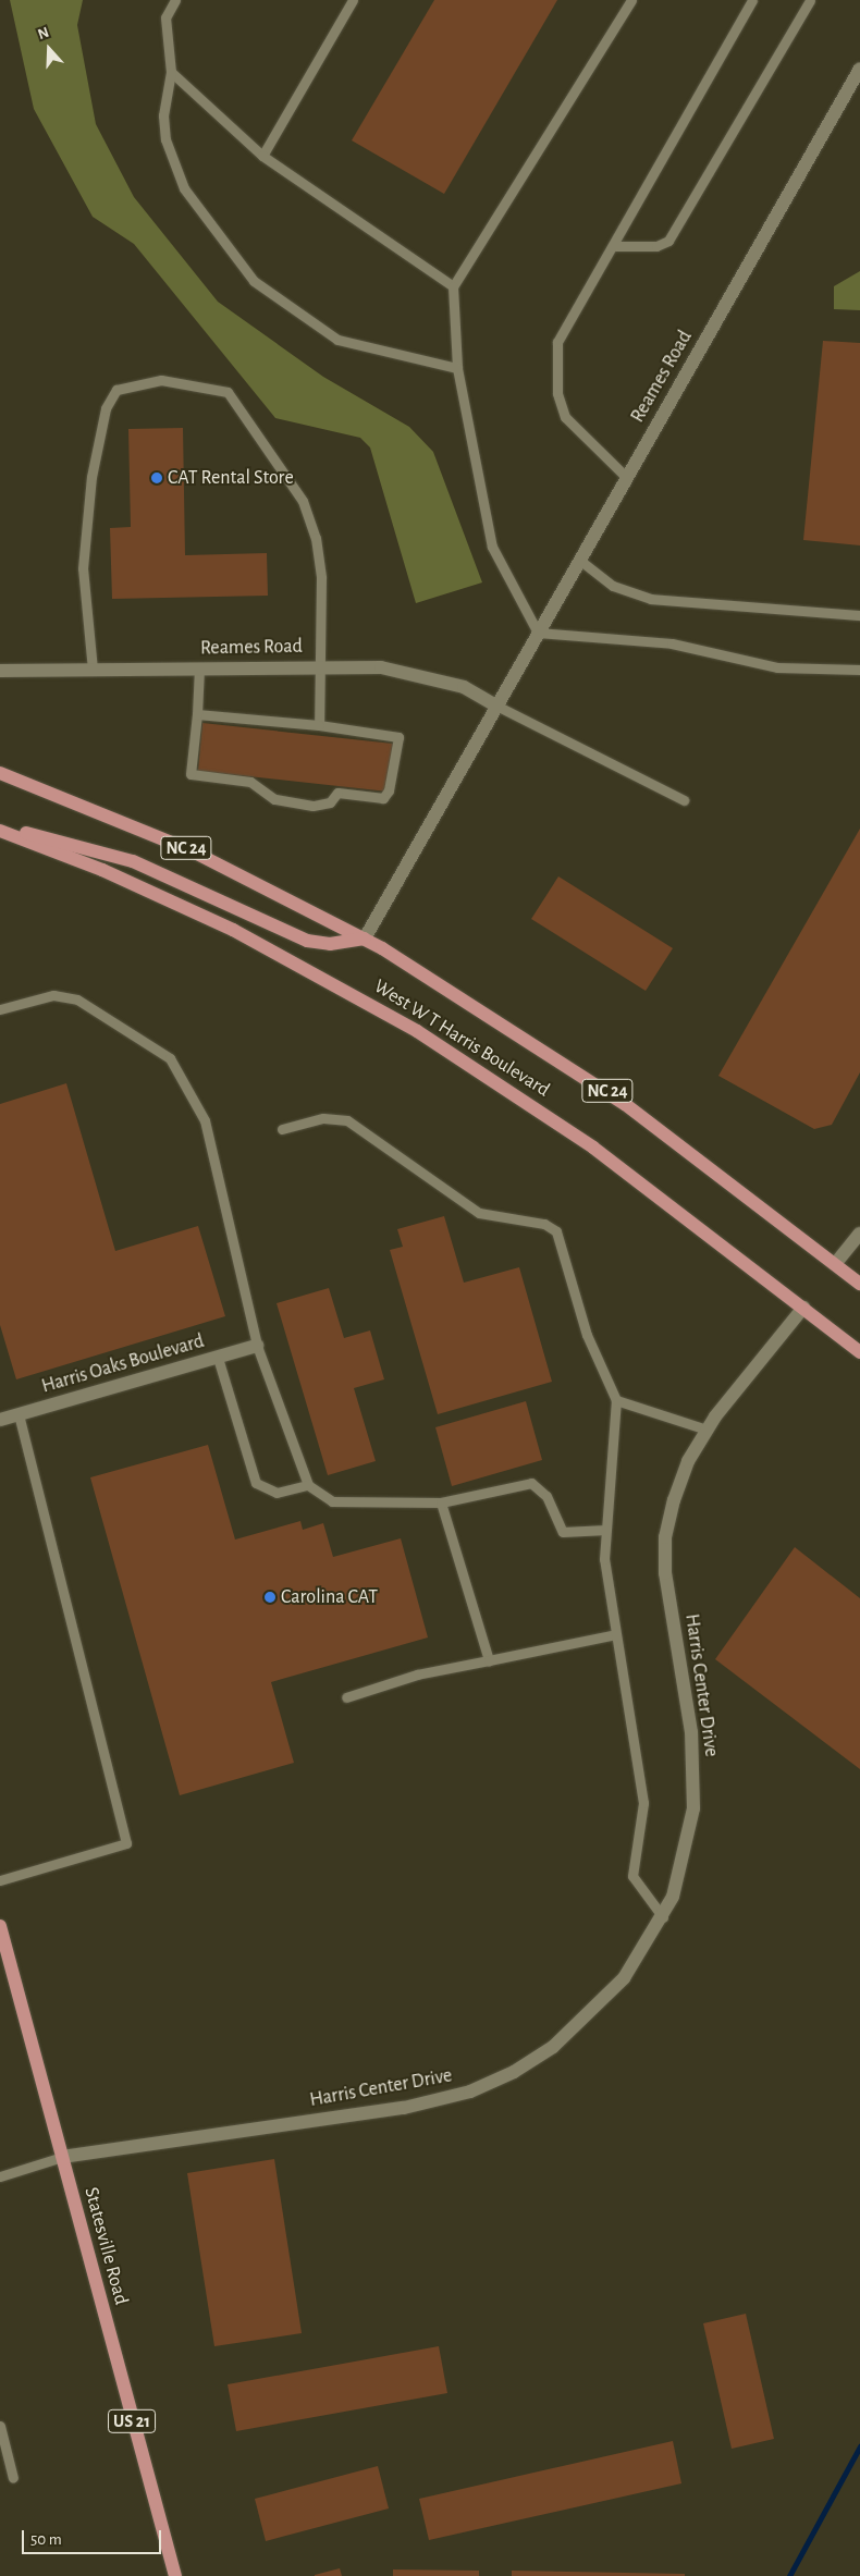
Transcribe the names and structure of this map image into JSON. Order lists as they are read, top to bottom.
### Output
{
  "streets": {
    "main road": [
      "NC 24",
      "West W T Harris Boulevard",
      "Statesville Road",
      "US 21"
    ],
    "street": ["Reames Road", "Harris Oaks Boulevard", "Harris Center Drive"]
  },
  "crossings": [
    ["Reames Road", "West W T Harris Boulevard"],
    ["West W T Harris Boulevard", "Harris Center Drive"],
    ["Harris Center Drive", "Statesville Road"]
  ],
  "places": ["CAT Rental Store", "Carolina CAT"],
  "scale_bar": "50 m",
  "north": "top"
}
